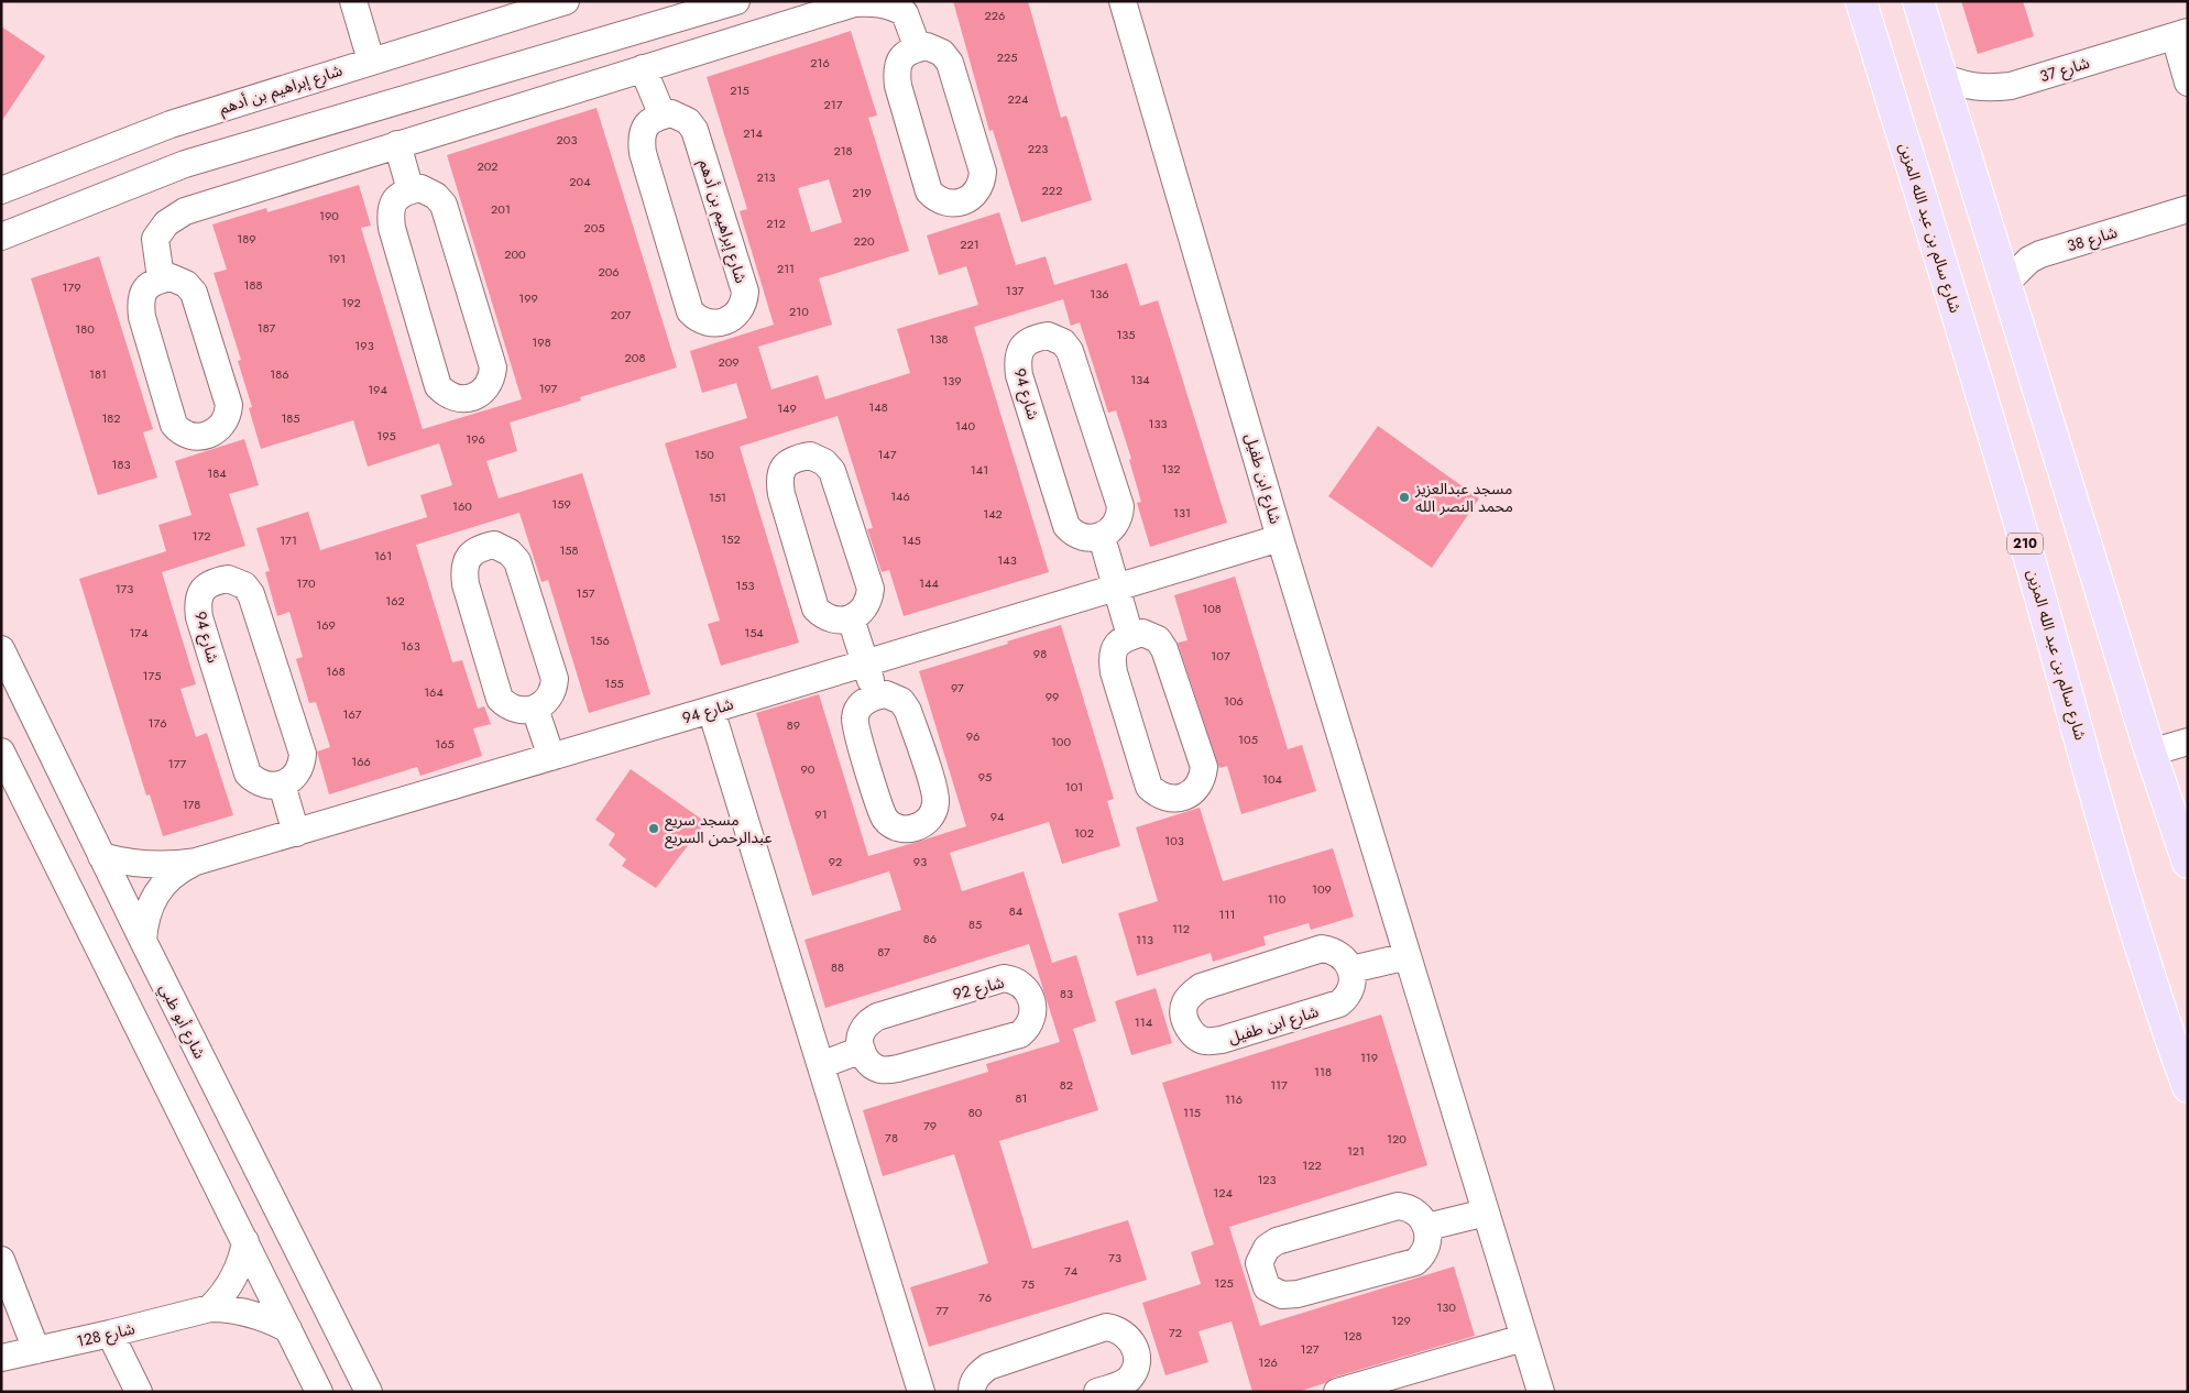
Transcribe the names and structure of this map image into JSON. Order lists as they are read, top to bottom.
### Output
{
  "streets": {
    "main road": ["شارع سالم بن عبد الله المزين", "210"],
    "street": [
      "شارع 37",
      "شارع إبراهيم بن أدهم",
      "شارع 38",
      "شارع 94",
      "شارع ابن طفيل",
      "شارع 92",
      "شارع أبو ظبي",
      "شارع 128"
    ]
  },
  "crossings": [
    ["شارع 94", "شارع ابن طفيل"],
    ["شارع 94", "شارع أبو ظبي"]
  ],
  "places": ["مسجد عبدالعزيز محمد النصر الله", "مسجد سريع عبدالرحمن السريع"],
  "house_numbers": [
    "226",
    "225",
    "216",
    "215",
    "224",
    "217",
    "214",
    "203",
    "223",
    "218",
    "202",
    "213",
    "204",
    "222",
    "219",
    "201",
    "190",
    "212",
    "205",
    "189",
    "220",
    "221",
    "200",
    "191",
    "211",
    "206",
    "188",
    "179",
    "137",
    "136",
    "199",
    "192",
    "210",
    "207",
    "187",
    "180",
    "135",
    "138",
    "198",
    "193",
    "208",
    "209",
    "181",
    "186",
    "134",
    "139",
    "197",
    "194",
    "148",
    "149",
    "182",
    "185",
    "133",
    "140",
    "195",
    "196",
    "150",
    "147",
    "183",
    "132",
    "141",
    "184",
    "146",
    "151",
    "159",
    "160",
    "131",
    "142",
    "172",
    "152",
    "171",
    "145",
    "158",
    "161",
    "143",
    "170",
    "144",
    "153",
    "173",
    "157",
    "162",
    "108",
    "169",
    "174",
    "154",
    "156",
    "163",
    "98",
    "107",
    "168",
    "175",
    "155",
    "97",
    "164",
    "99",
    "106",
    "167",
    "176",
    "89",
    "96",
    "105",
    "100",
    "165",
    "166",
    "177",
    "90",
    "95",
    "104",
    "101",
    "178",
    "91",
    "94",
    "102",
    "103",
    "92",
    "93",
    "109",
    "110",
    "84",
    "111",
    "85",
    "112",
    "86",
    "113",
    "87",
    "88",
    "83",
    "114",
    "119",
    "118",
    "82",
    "117",
    "81",
    "116",
    "80",
    "115",
    "79",
    "78",
    "120",
    "121",
    "122",
    "123",
    "124",
    "73",
    "74",
    "125",
    "75",
    "76",
    "130",
    "77",
    "129",
    "72",
    "128",
    "127",
    "126"
  ]
}
